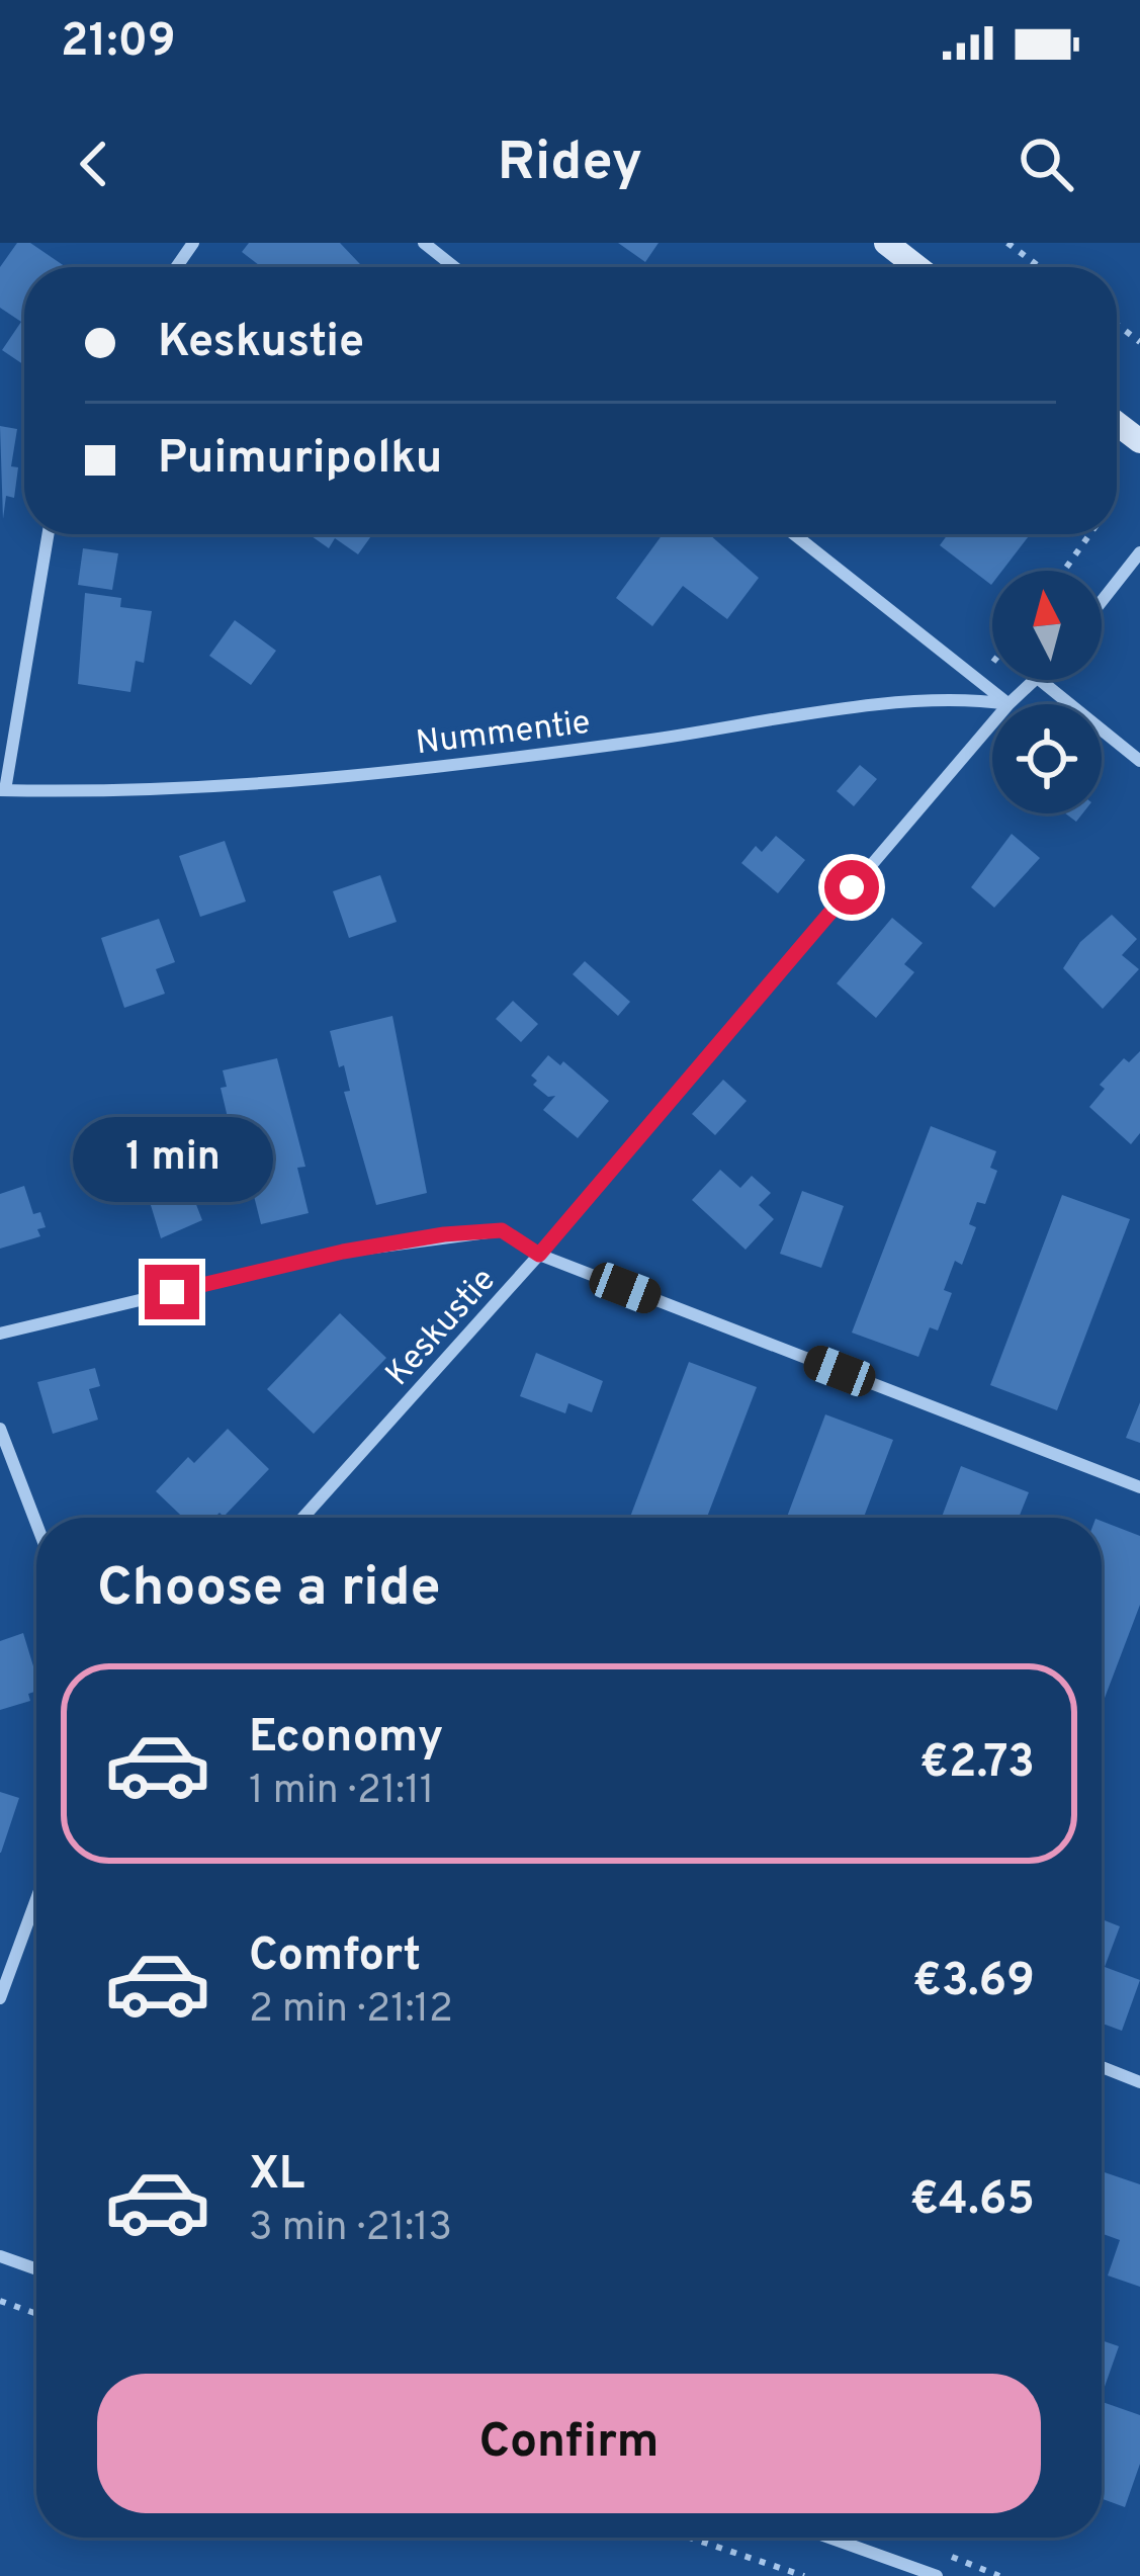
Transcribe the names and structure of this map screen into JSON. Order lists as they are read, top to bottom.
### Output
{
  "streets": {
    "street": ["Nummentie", "Keskustie"]
  },
  "crossings": [
    ["Nummentie", "Keskustie"]
  ],
  "north": "top",
  "page": {
    "status": "21:09",
    "header": "Ridey",
    "banner": ["Keskustie", "Puimuripolku"],
    "bubble": "1 min",
    "heading": "Choose a ride",
    "list": [
      {
        "name": "Economy",
        "note": "1 min · 21:11",
        "value": "€2.73"
      },
      {
        "name": "Comfort",
        "note": "2 min · 21:12",
        "value": "€3.69"
      },
      {
        "name": "XL",
        "note": "3 min · 21:13",
        "value": "€4.65"
      }
    ],
    "buttons": "Confirm"
  }
}
